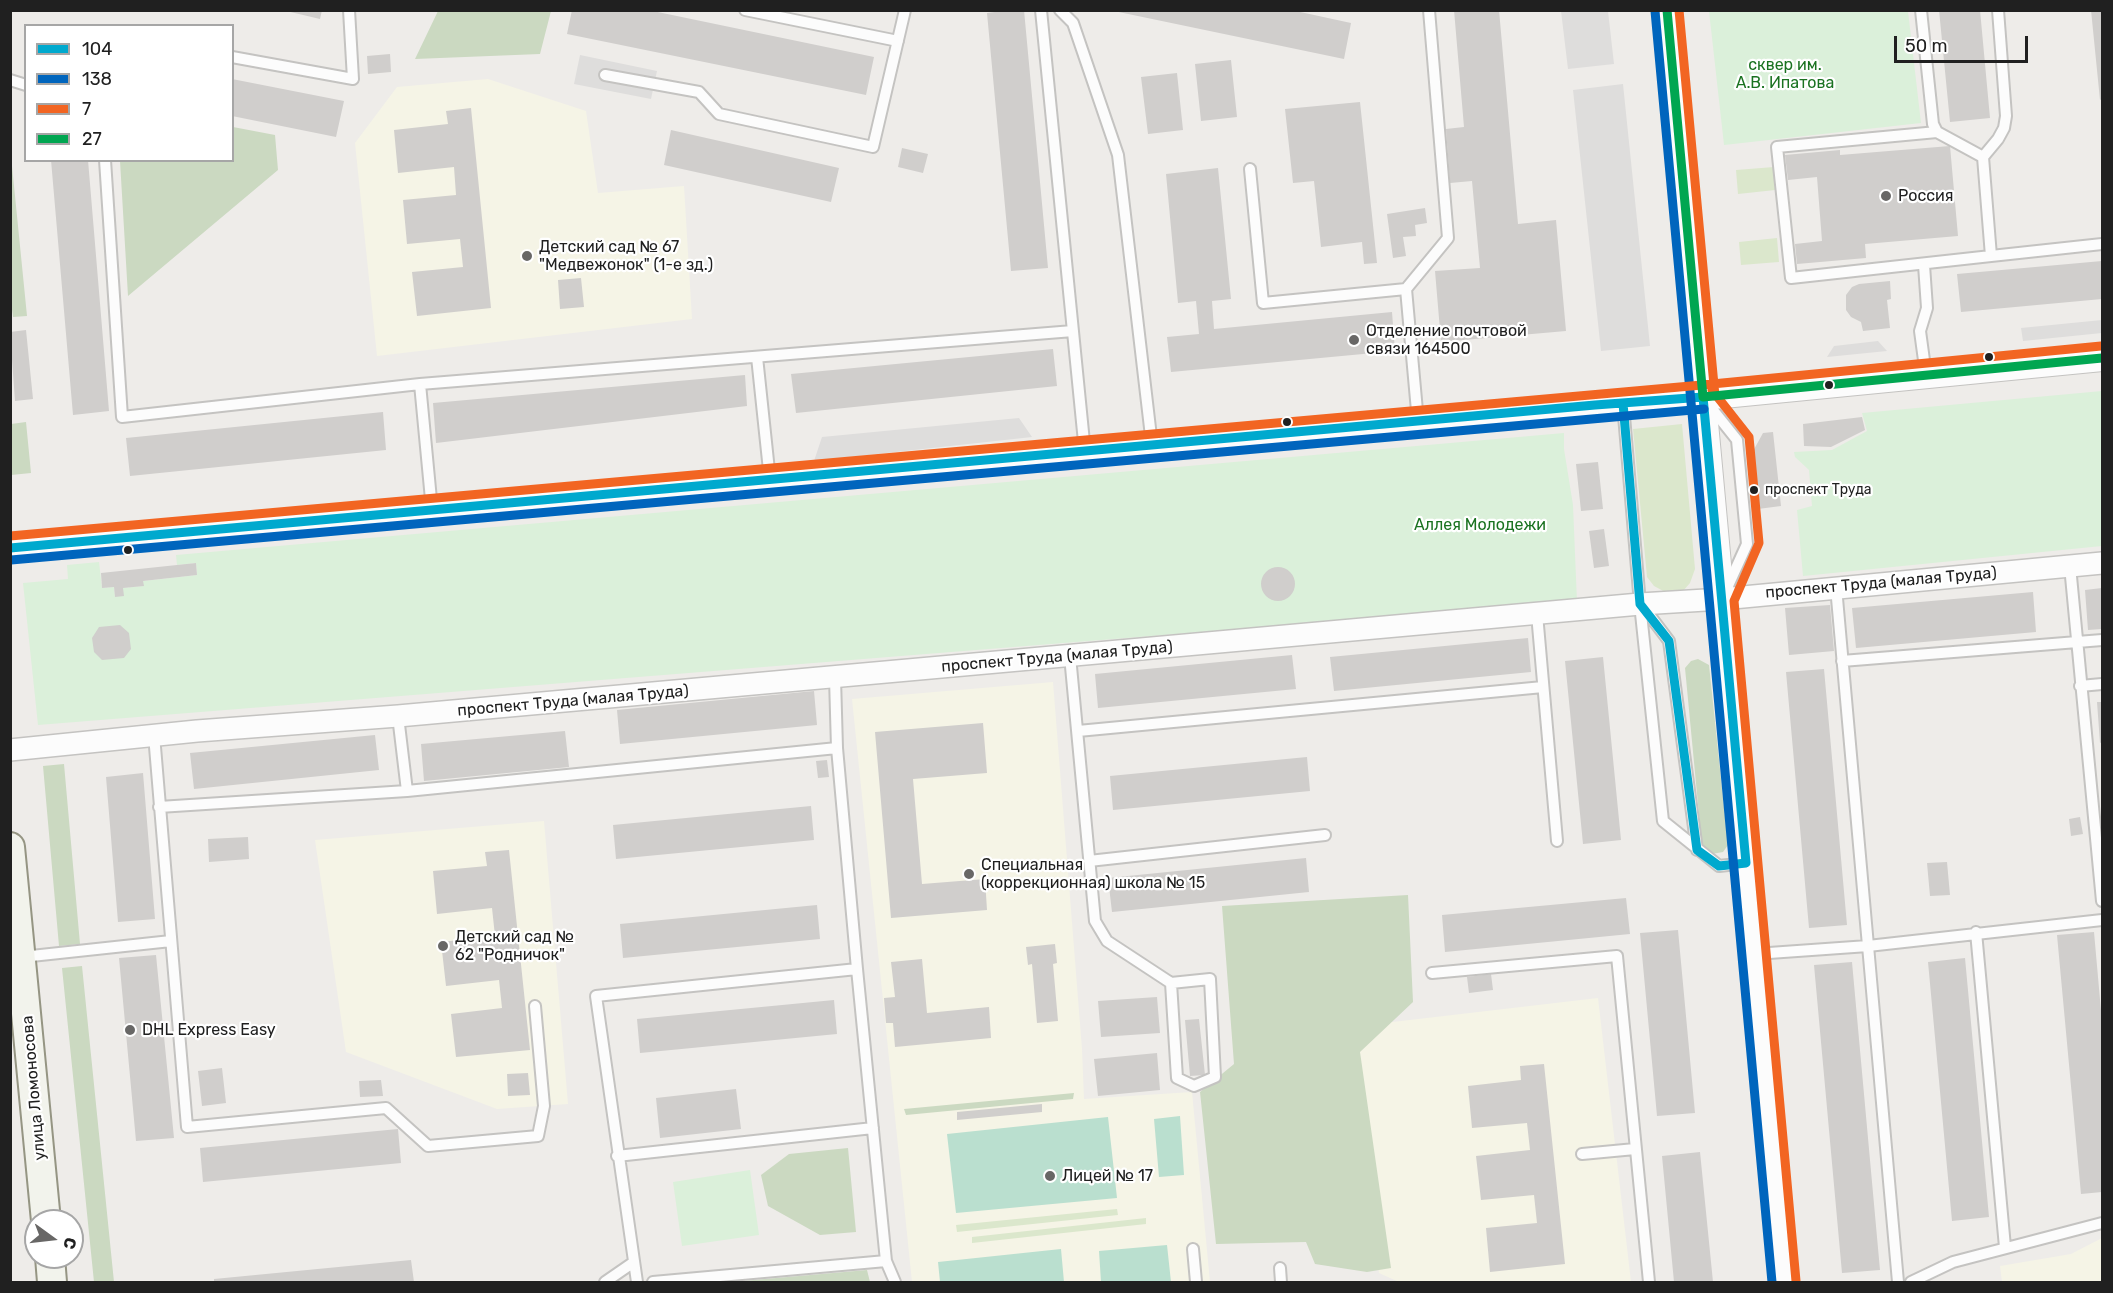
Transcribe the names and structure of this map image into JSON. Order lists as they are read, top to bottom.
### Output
{
  "streets": {
    "main road": ["улица Ломоносова"],
    "street": ["проспект Труда (малая Труда)"]
  },
  "parks": ["сквер им. А.В. Ипатова", "Аллея Молодежи"],
  "places": [
    "Россия",
    "Детский сад № 67 \"Медвежонок\" (1-е зд.)",
    "Отделение почтовой связи 164500",
    "проспект Труда",
    "Специальная (коррекционная) школа № 15",
    "Детский сад № 62 \"Родничок\"",
    "DHL Express Easy",
    "Лицей № 17"
  ],
  "lines": [
    "transit line 7",
    "transit line 27",
    "transit line 138",
    "transit line 104"
  ],
  "legend": [
    "104",
    "138",
    "7",
    "27"
  ],
  "scale_bar": "50 m",
  "north": "right"
}
